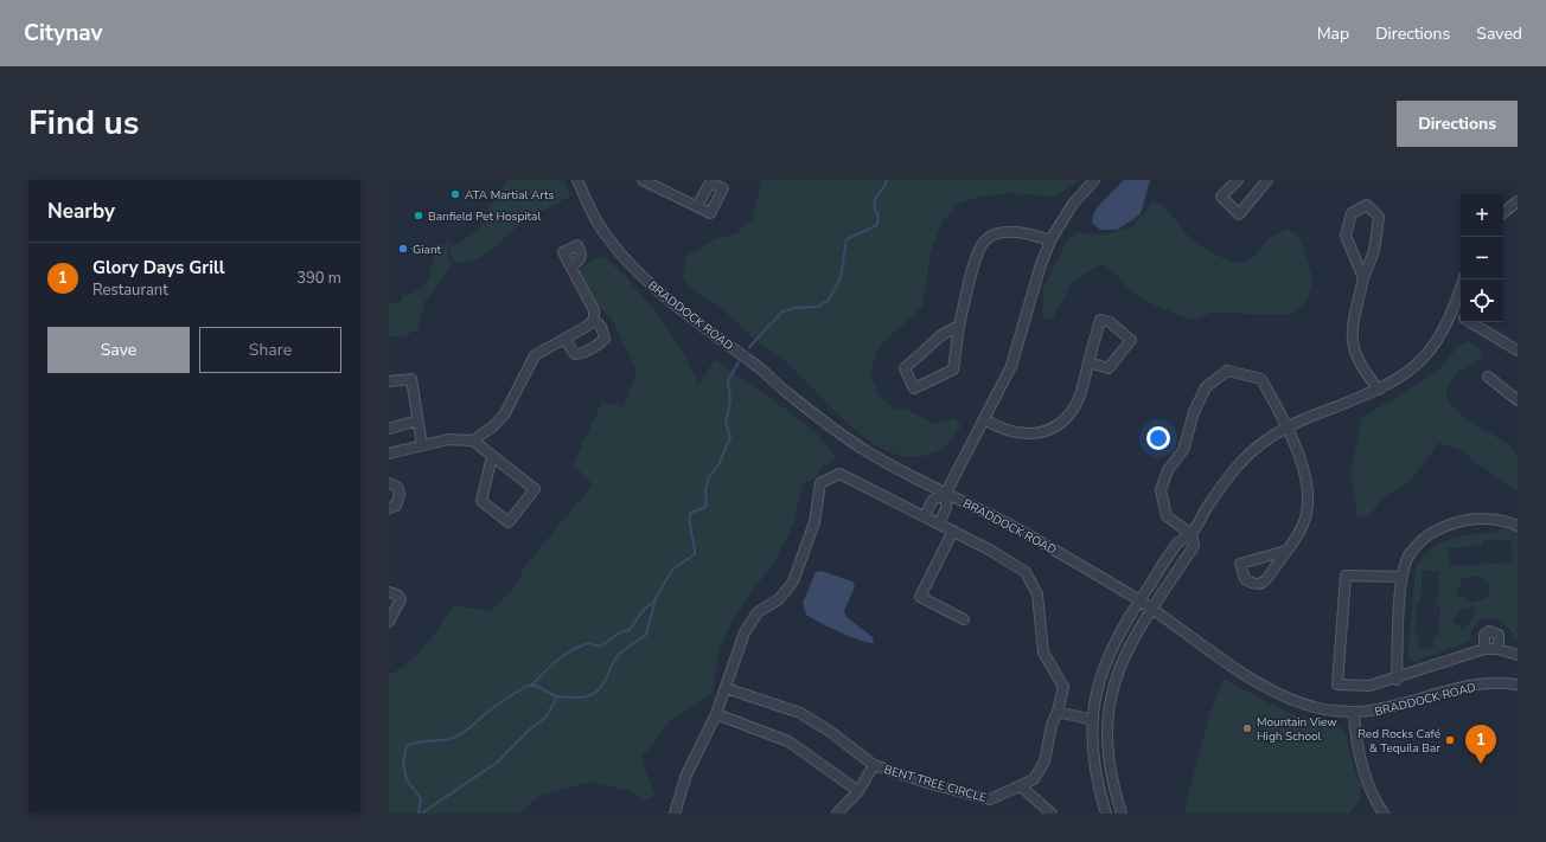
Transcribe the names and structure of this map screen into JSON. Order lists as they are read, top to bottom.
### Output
{
  "streets": {
    "street": ["BRADDOCK ROAD", "BENT TREE CIRCLE"]
  },
  "places": [
    "ATA Martial Arts",
    "Banfield Pet Hospital",
    "Giant",
    "Mountain View High School",
    "Red Rocks Café & Tequila Bar"
  ],
  "page": {
    "header": "Citynav",
    "nav": ["Map", "Directions", "Saved"],
    "title": "Find us",
    "buttons": [
      "Directions",
      ["Save", "Share"]
    ],
    "heading": "Nearby",
    "map_buttons": ["+", "−"],
    "list": [
      {
        "mark": "1",
        "name": "Glory Days Grill",
        "note": "Restaurant",
        "value": "390 m"
      }
    ],
    "pins": "1"
  }
}
